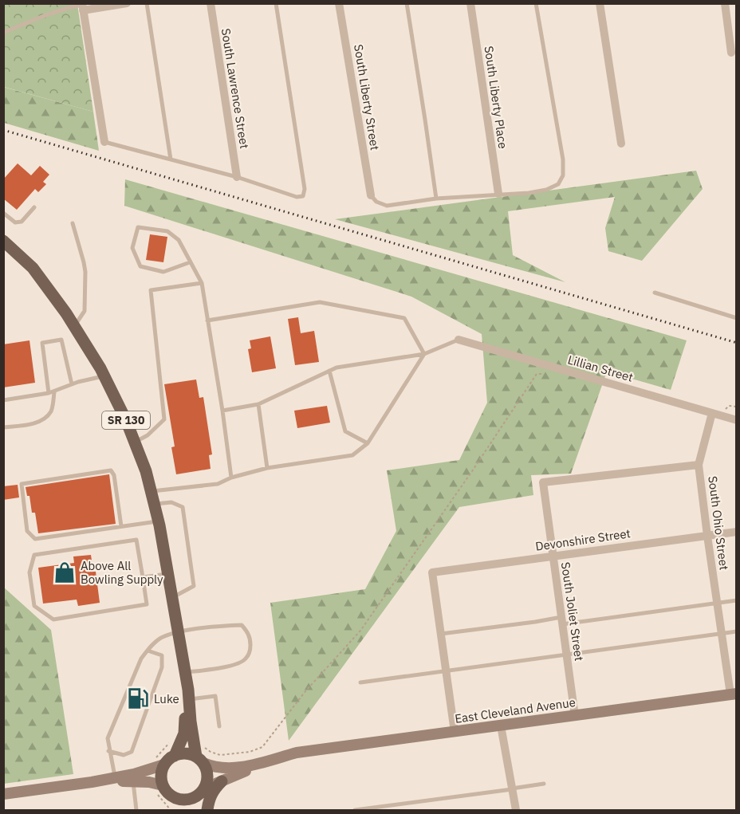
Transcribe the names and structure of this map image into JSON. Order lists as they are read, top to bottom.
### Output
{
  "streets": {
    "main road": ["SR 130", "East Cleveland Avenue"],
    "street": [
      "South Lawrence Street",
      "South Liberty Street",
      "South Liberty Place",
      "Lillian Street",
      "South Ohio Street",
      "Devonshire Street",
      "South Joliet Street"
    ]
  },
  "crossings": [
    ["Lillian Street", "South Ohio Street"],
    ["South Ohio Street", "Devonshire Street"],
    ["South Ohio Street", "South Joliet Street"],
    ["South Ohio Street", "East Cleveland Avenue"],
    ["Devonshire Street", "South Joliet Street"],
    ["South Joliet Street", "East Cleveland Avenue"]
  ],
  "places": {
    "shop": ["Above All Bowling Supply"],
    "fuel station": ["Luke"]
  }
}
